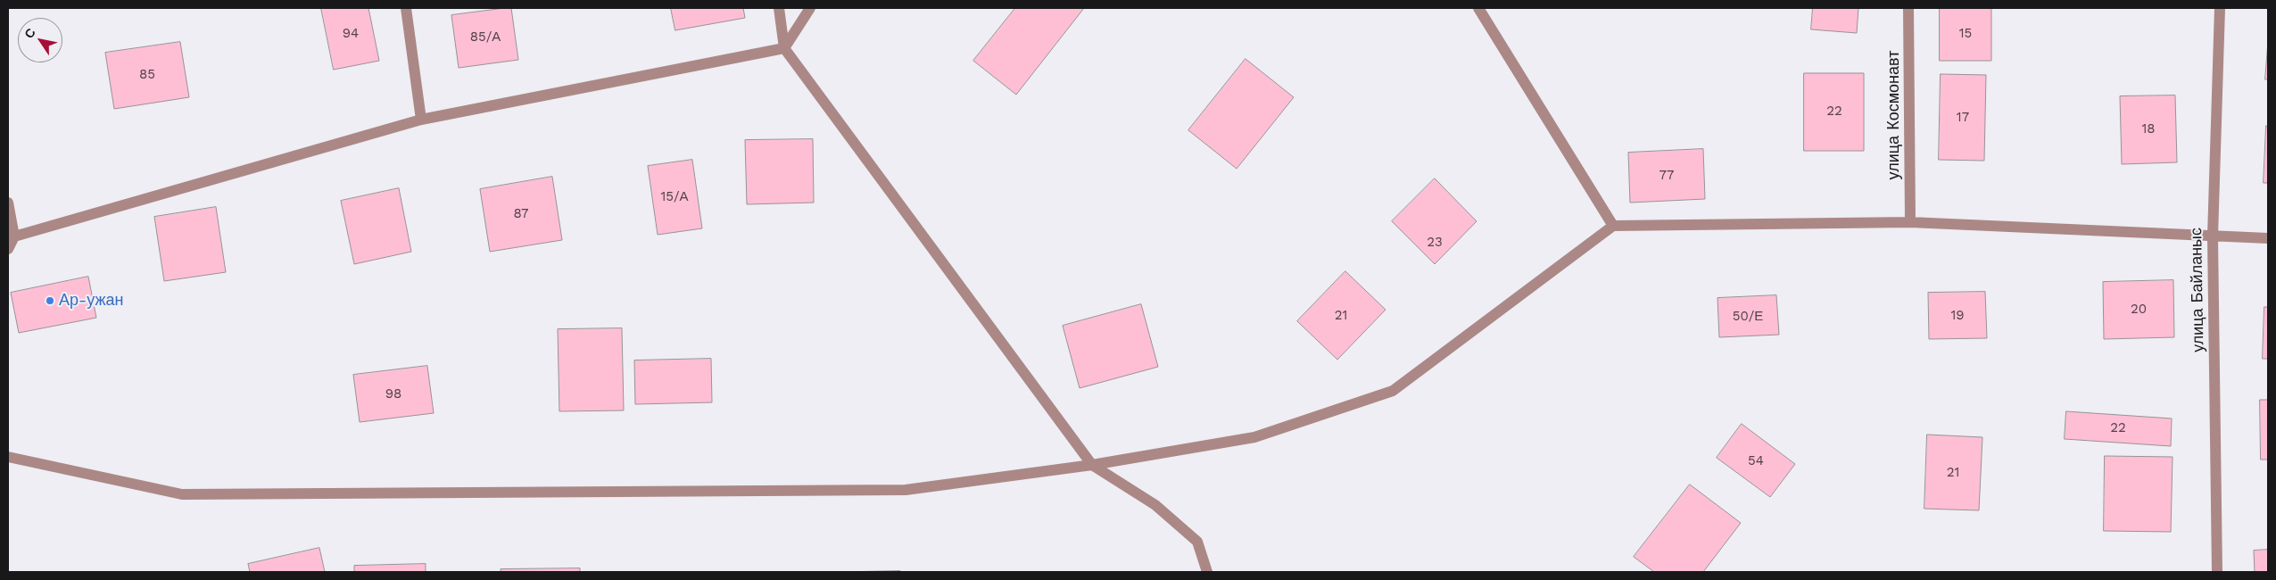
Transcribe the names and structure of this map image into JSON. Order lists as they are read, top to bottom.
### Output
{
  "streets": {
    "street": ["улица Космонавт", "улица Байланыс"]
  },
  "places": ["Ар-ужан"],
  "house_numbers": [
    "94",
    "15",
    "85/А",
    "85",
    "22",
    "17",
    "18",
    "77",
    "15/А",
    "87",
    "23",
    "20",
    "21",
    "19",
    "50/Е",
    "98",
    "22",
    "54",
    "21"
  ],
  "north": "top left"
}
